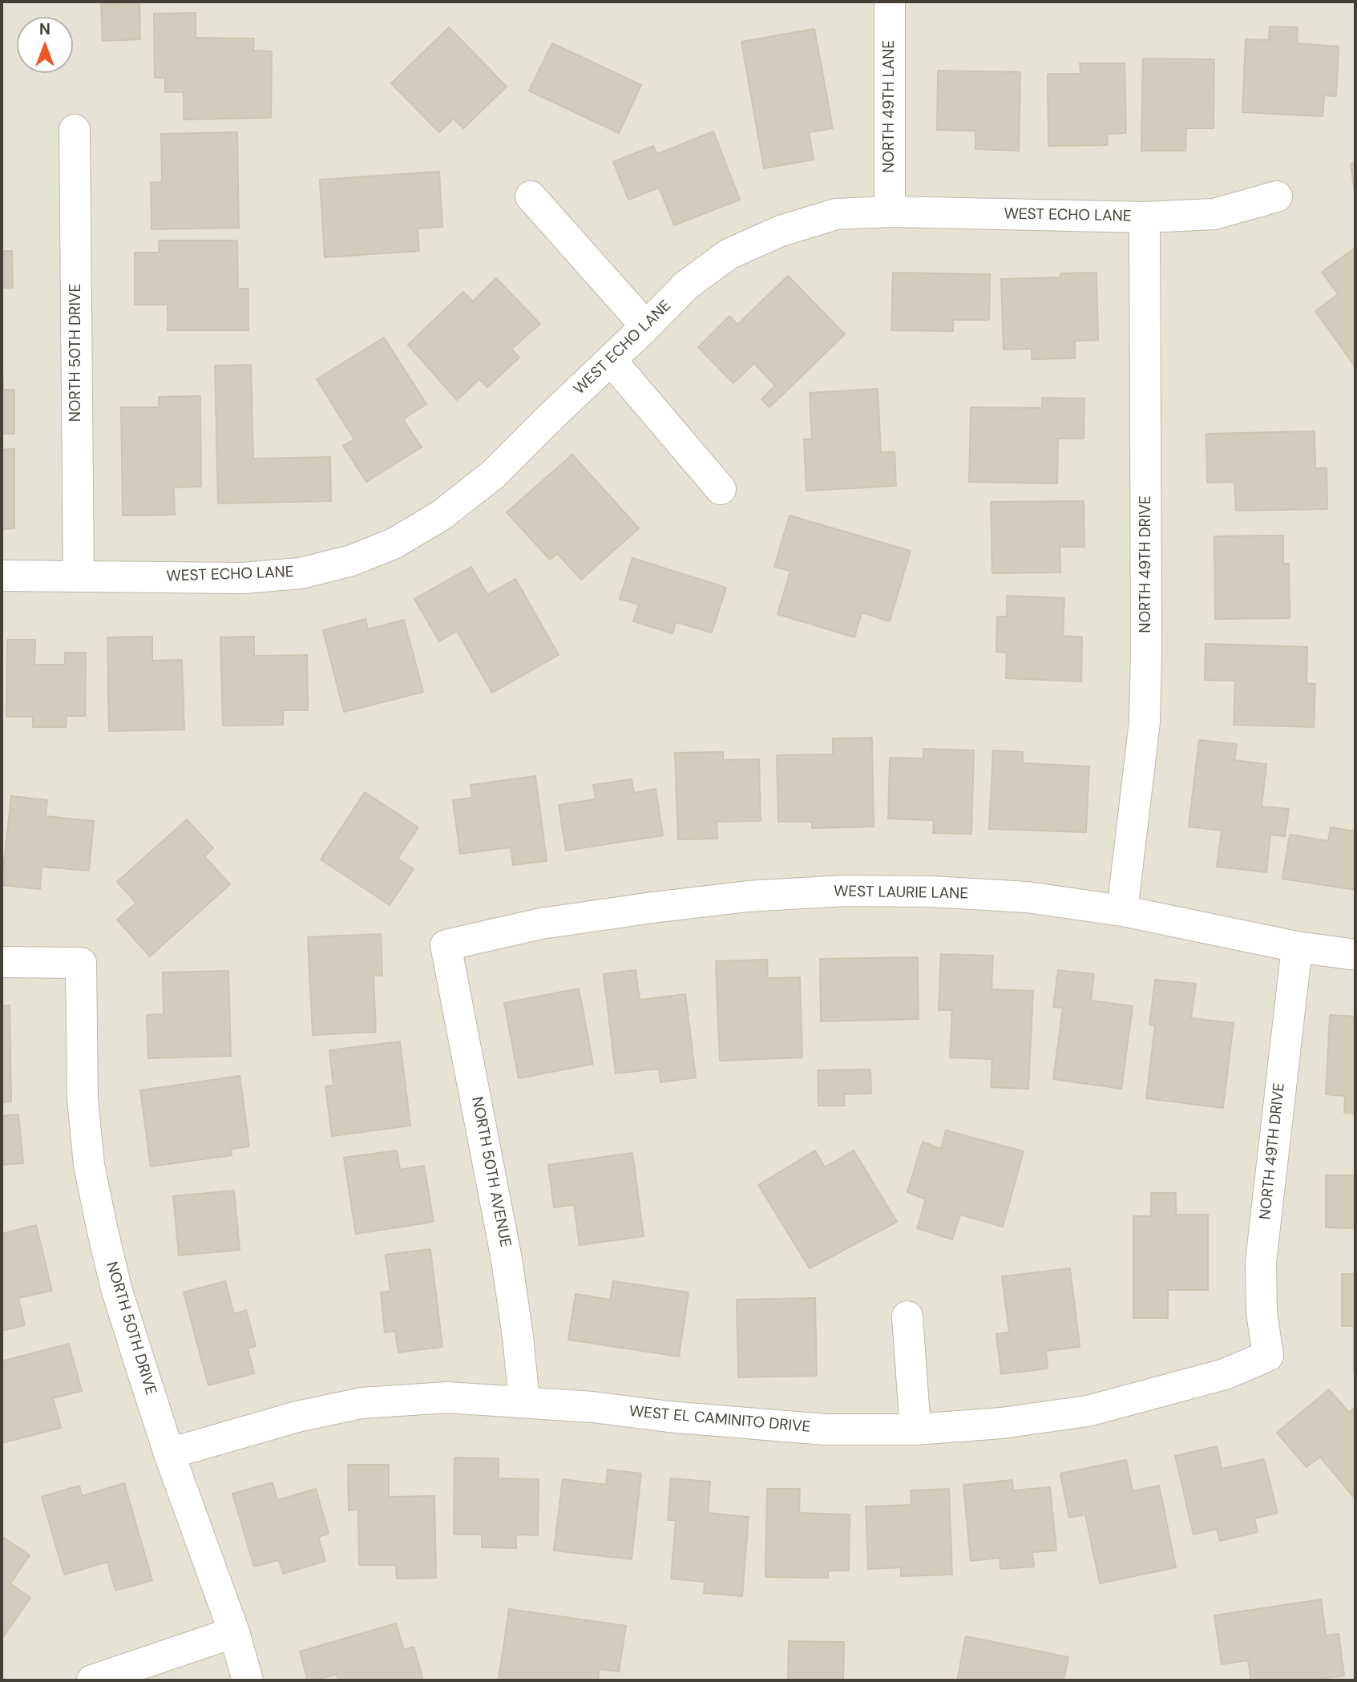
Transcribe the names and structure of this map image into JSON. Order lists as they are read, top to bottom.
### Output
{
  "streets": {
    "street": [
      "NORTH 49TH LANE",
      "WEST ECHO LANE",
      "NORTH 50TH DRIVE",
      "NORTH 49TH DRIVE",
      "WEST LAURIE LANE",
      "NORTH 50TH AVENUE",
      "WEST EL CAMINITO DRIVE"
    ]
  },
  "crossings": [
    ["NORTH 49TH LANE", "WEST ECHO LANE"],
    ["WEST ECHO LANE", "NORTH 50TH DRIVE"],
    ["WEST ECHO LANE", "NORTH 49TH DRIVE"],
    ["NORTH 50TH DRIVE", "WEST EL CAMINITO DRIVE"],
    ["NORTH 49TH DRIVE", "WEST LAURIE LANE"],
    ["NORTH 49TH DRIVE", "WEST EL CAMINITO DRIVE"],
    ["WEST LAURIE LANE", "NORTH 50TH AVENUE"],
    ["NORTH 50TH AVENUE", "WEST EL CAMINITO DRIVE"]
  ],
  "north": "top"
}
